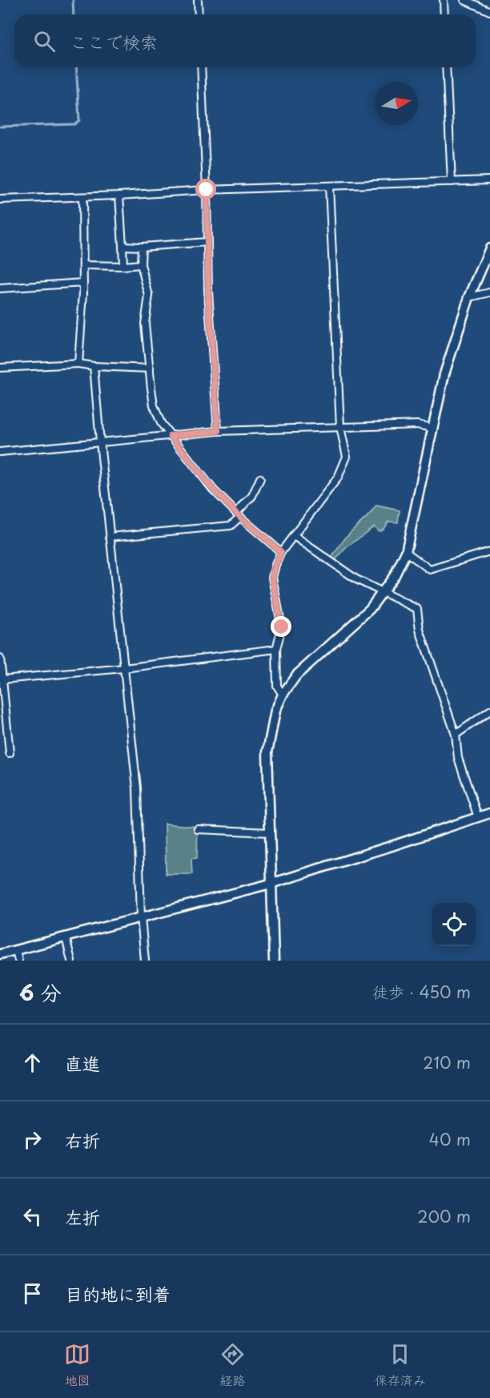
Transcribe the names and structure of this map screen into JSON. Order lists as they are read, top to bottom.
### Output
{
  "north": "right",
  "page": {
    "search": "ここで検索",
    "heading": ["6 分", "徒歩 · 450 m"],
    "list": [
      ["直進", "210 m"],
      ["右折", "40 m"],
      ["左折", "200 m"],
      "目的地に到着"
    ],
    "nav": ["地図", "経路", "保存済み"]
  }
}
